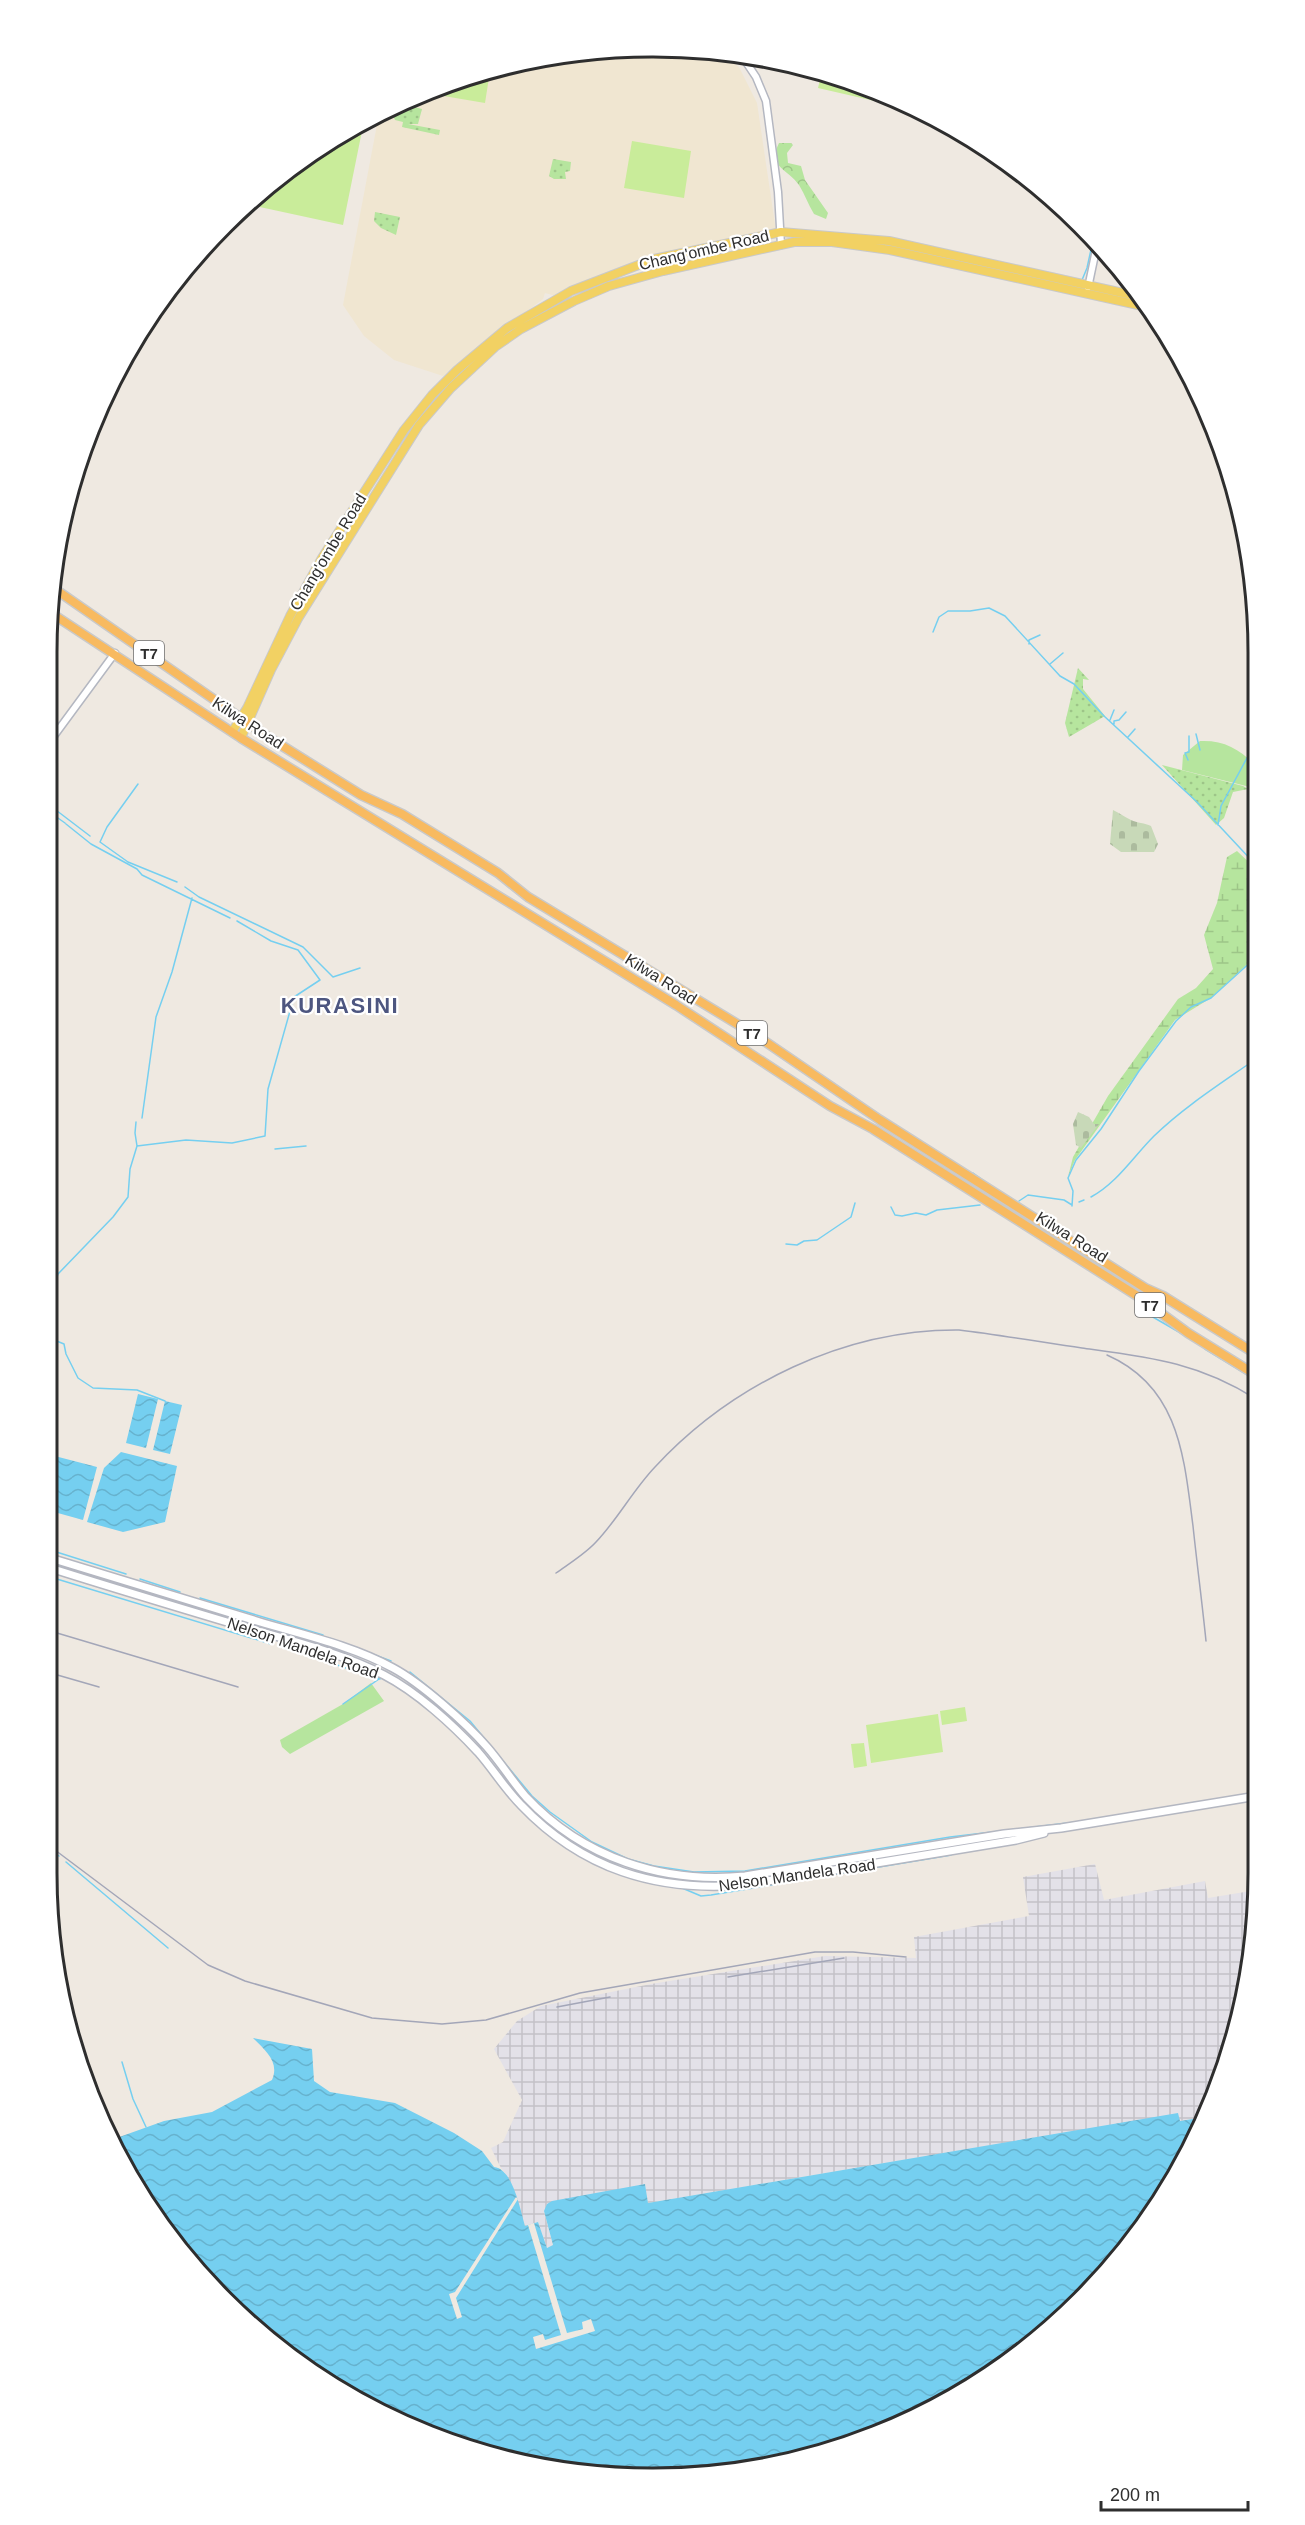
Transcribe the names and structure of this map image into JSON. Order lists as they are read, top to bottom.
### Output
{
  "streets": {
    "highway": ["T7", "Kilwa Road"],
    "main road": ["Chang'ombe Road", "Nelson Mandela Road"]
  },
  "crossings": [
    ["Chang'ombe Road", "Kilwa Road"]
  ],
  "districts": ["KURASINI"],
  "scale_bar": "200 m"
}
